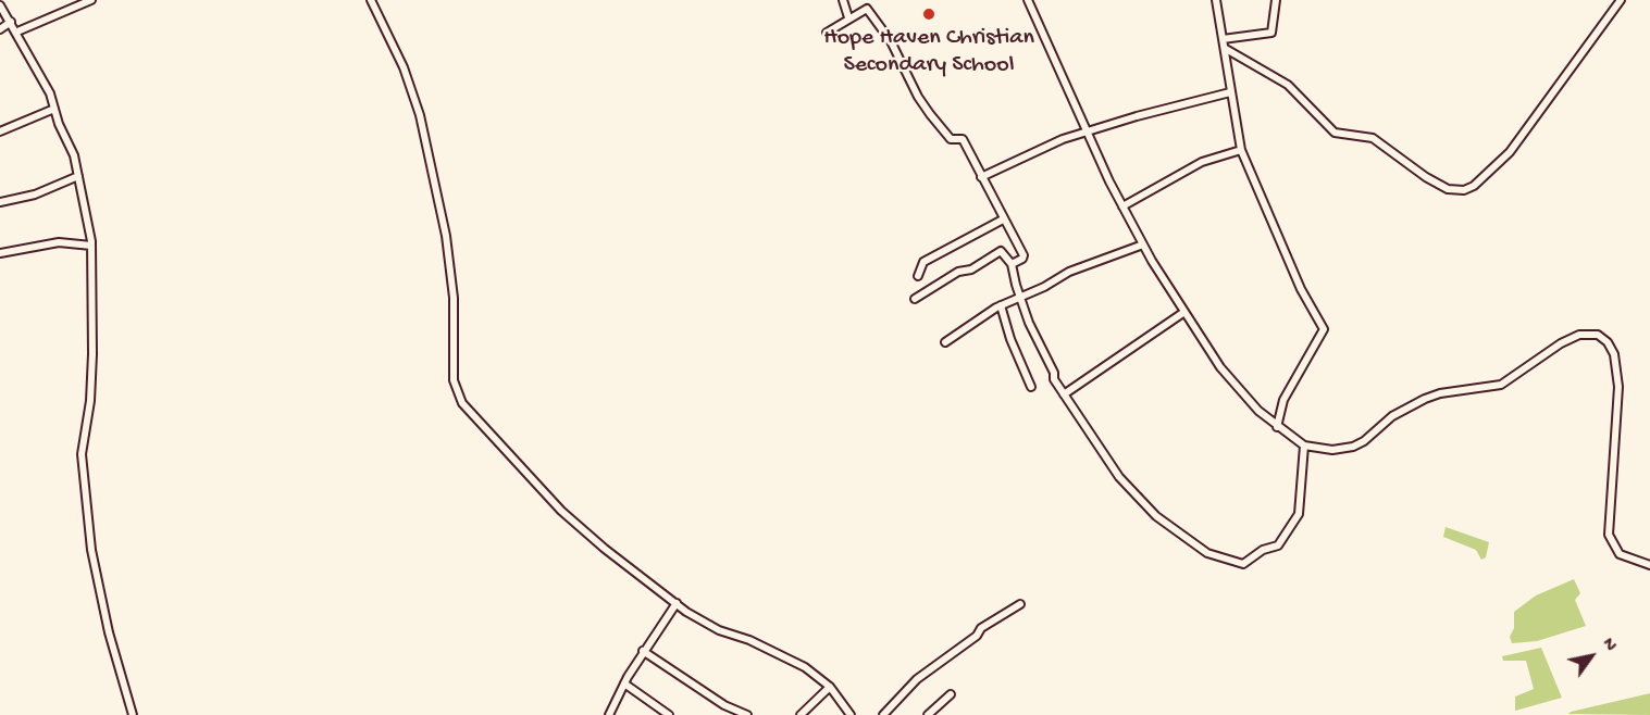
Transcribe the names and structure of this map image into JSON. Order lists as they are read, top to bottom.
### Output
{
  "places": ["Hope Haven Christian Secondary School"],
  "north": "top right"
}
